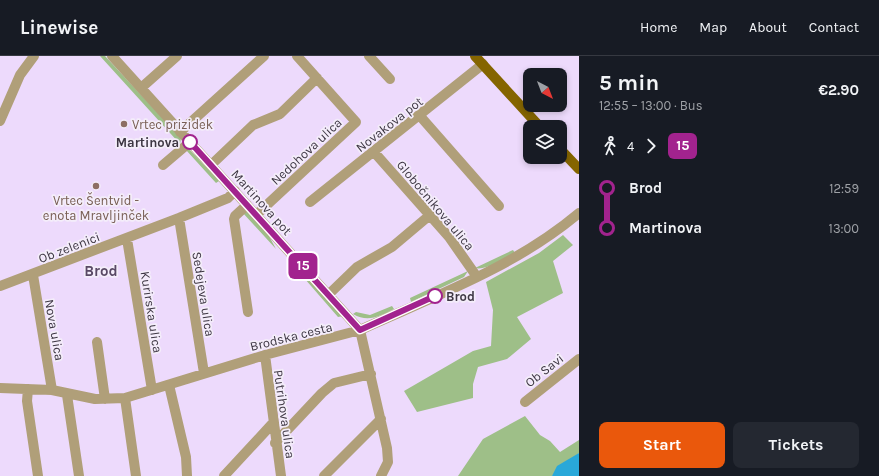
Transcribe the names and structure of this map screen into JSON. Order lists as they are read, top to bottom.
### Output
{
  "streets": {
    "street": [
      "Novakova pot",
      "Nedohova ulica",
      "Martinova pot",
      "Globočnikova ulica",
      "Ob zelenici",
      "Sedejeva ulica",
      "Kurirska ulica",
      "Nova ulica",
      "Brodska cesta",
      "Ob Savi",
      "Putrihova ulica"
    ]
  },
  "crossings": [
    ["Novakova pot", "Globočnikova ulica"],
    ["Nedohova ulica", "Martinova pot"],
    ["Martinova pot", "Ob zelenici"],
    ["Martinova pot", "Brodska cesta"],
    ["Globočnikova ulica", "Brodska cesta"],
    ["Ob zelenici", "Sedejeva ulica"],
    ["Ob zelenici", "Kurirska ulica"],
    ["Ob zelenici", "Nova ulica"],
    ["Sedejeva ulica", "Brodska cesta"],
    ["Kurirska ulica", "Brodska cesta"],
    ["Nova ulica", "Brodska cesta"],
    ["Brodska cesta", "Putrihova ulica"]
  ],
  "districts": ["Brod"],
  "places": [
    "Vrtec prizidek",
    "Martinova",
    "Vrtec Šentvid - enota Mravljinček",
    "Brod"
  ],
  "lines": ["bus line 15"],
  "north": "bottom right",
  "page": {
    "header": "Linewise",
    "nav": [
      "Home",
      "Map",
      "About",
      "Contact"
    ],
    "on_map": "15",
    "heading": ["5 min", "12:55 – 13:00 · Bus", "€2.90"],
    "legs": ["4", "15"],
    "list": [
      {
        "name": "Brod",
        "value": "12:59"
      },
      {
        "name": "Martinova",
        "value": "13:00"
      }
    ],
    "buttons": ["Start", "Tickets"]
  }
}
